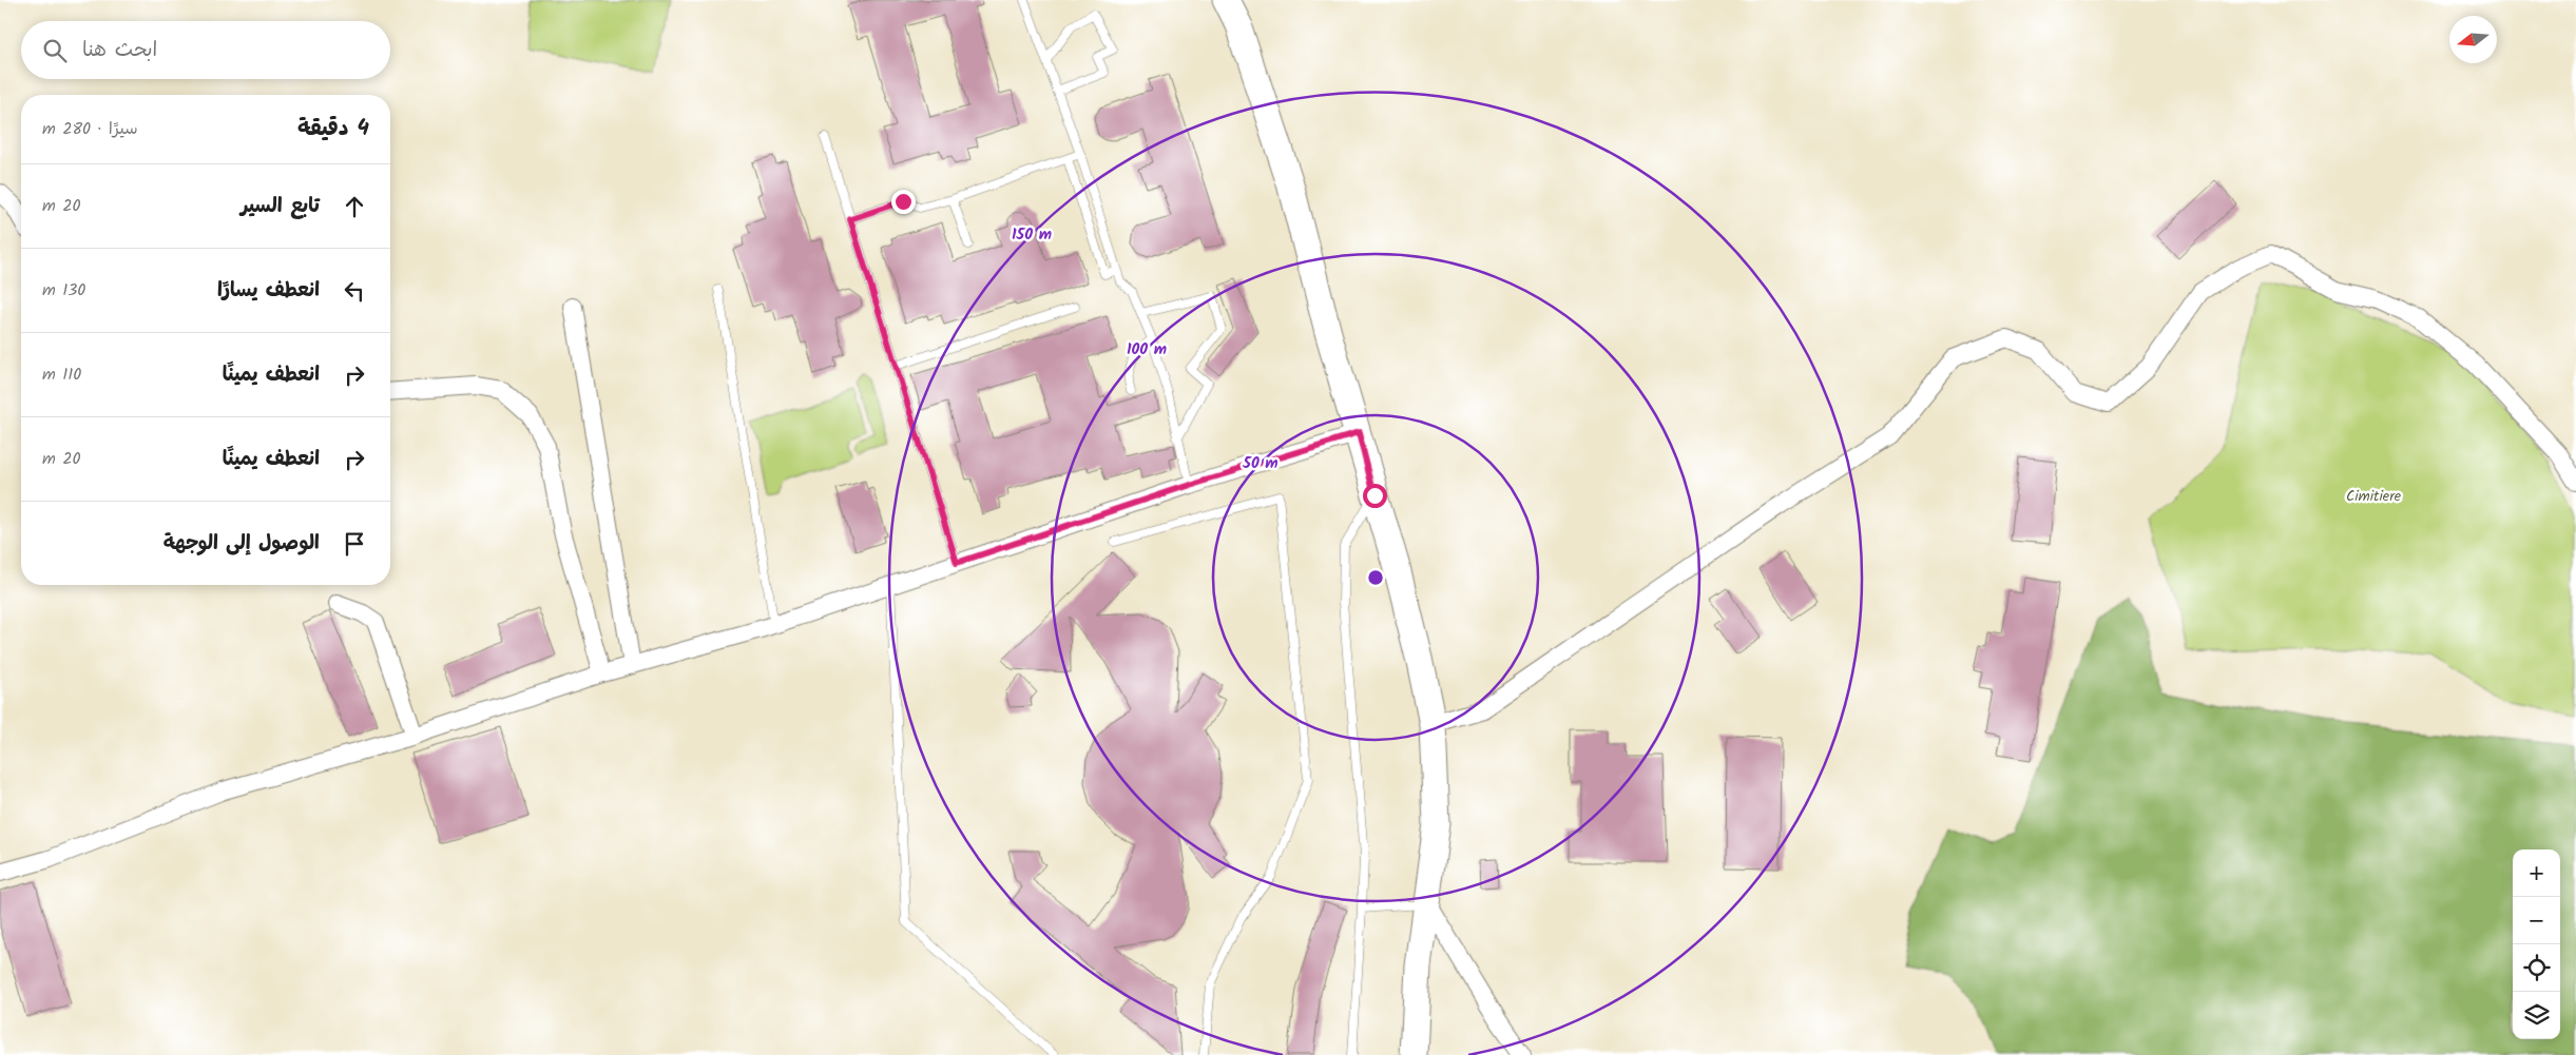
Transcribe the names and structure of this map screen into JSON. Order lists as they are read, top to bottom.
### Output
{
  "parks": ["Cimitiere"],
  "north": "left",
  "page": {
    "search": "ابحث هنا",
    "heading": ["4 دقيقة", "سيرًا · 280 m"],
    "list": [
      ["تابع السير", "20 m"],
      ["انعطف يسارًا", "130 m"],
      ["انعطف يمينًا", "110 m"],
      ["انعطف يمينًا", "20 m"],
      "الوصول إلى الوجهة"
    ],
    "map_buttons": ["+", "−"]
  },
  "rings": ["150 m", "100 m", "50 m"]
}
